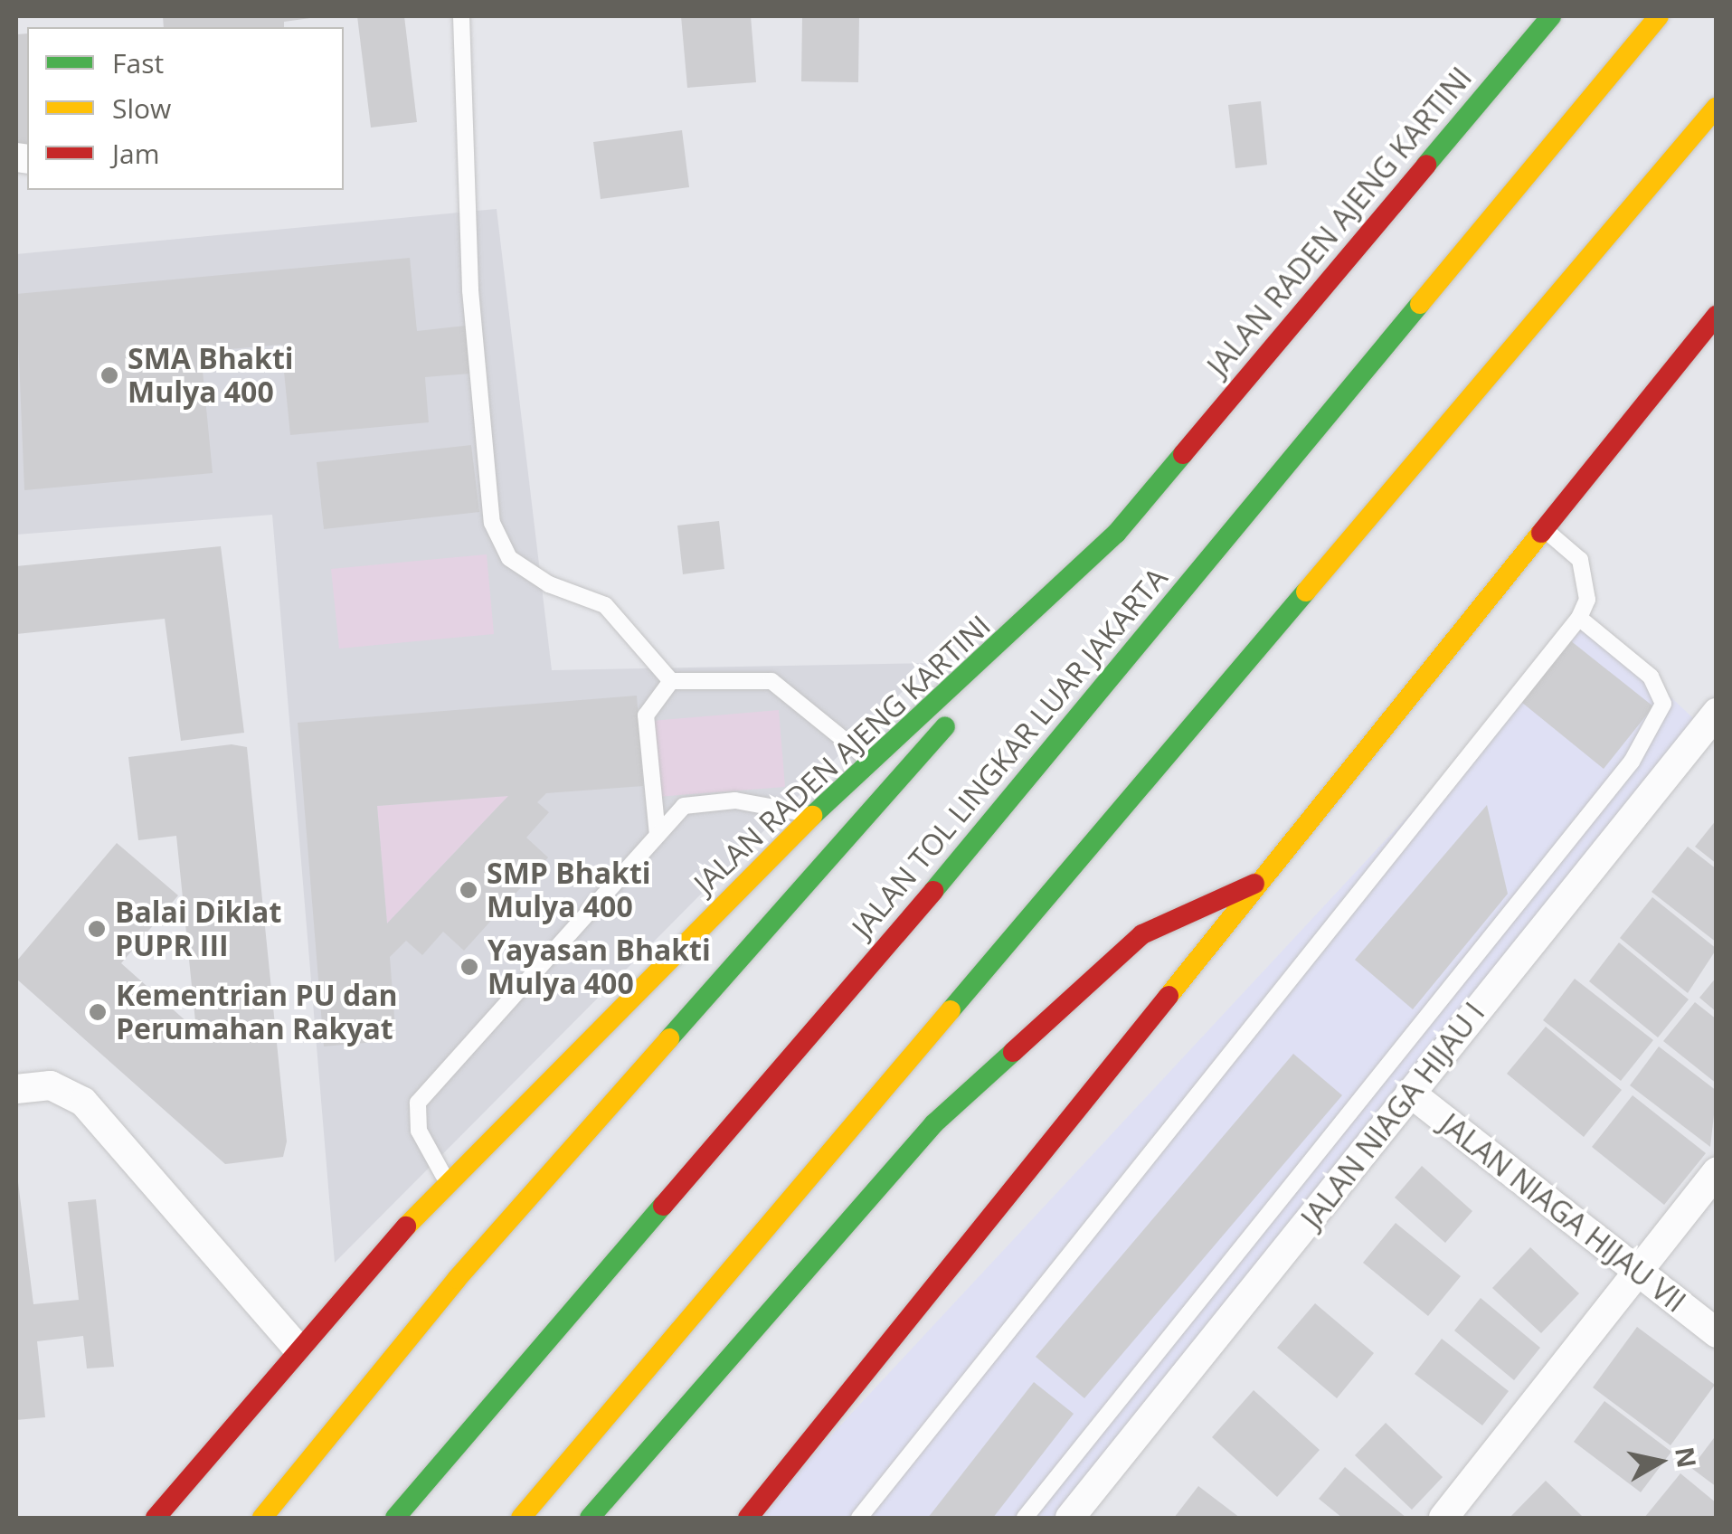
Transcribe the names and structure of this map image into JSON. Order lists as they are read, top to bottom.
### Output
{
  "streets": {
    "highway": ["JALAN RADEN AJENG KARTINI", "JALAN TOL LINGKAR LUAR JAKARTA"],
    "street": ["JALAN NIAGA HIJAU I", "JALAN NIAGA HIJAU VII"]
  },
  "crossings": [
    ["JALAN NIAGA HIJAU I", "JALAN NIAGA HIJAU VII"]
  ],
  "places": [
    "SMA Bhakti Mulya 400",
    "SMP Bhakti Mulya 400",
    "Balai Diklat PUPR III",
    "Yayasan Bhakti Mulya 400",
    "Kementrian PU dan Perumahan Rakyat"
  ],
  "legend": ["Fast", "Slow", "Jam"],
  "north": "right"
}
